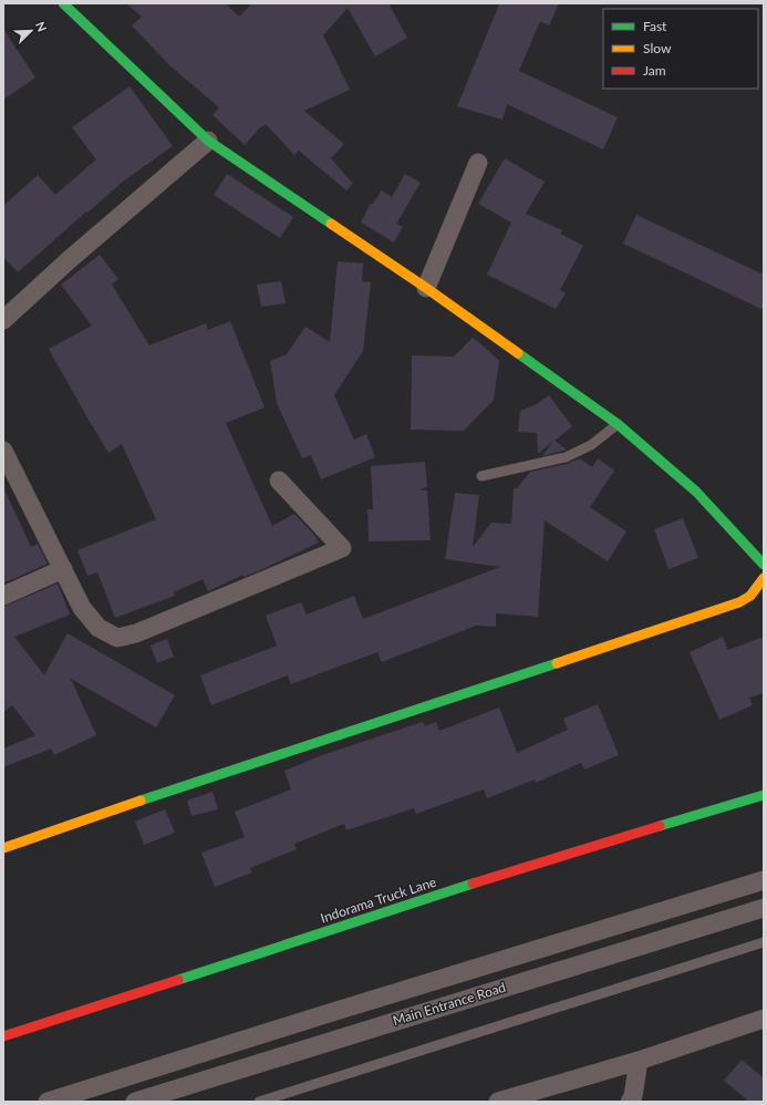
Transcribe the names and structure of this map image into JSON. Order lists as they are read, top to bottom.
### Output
{
  "streets": {
    "street": ["Indorama Truck Lane", "Main Entrance Road"]
  },
  "legend": ["Fast", "Slow", "Jam"],
  "north": "top right"
}
